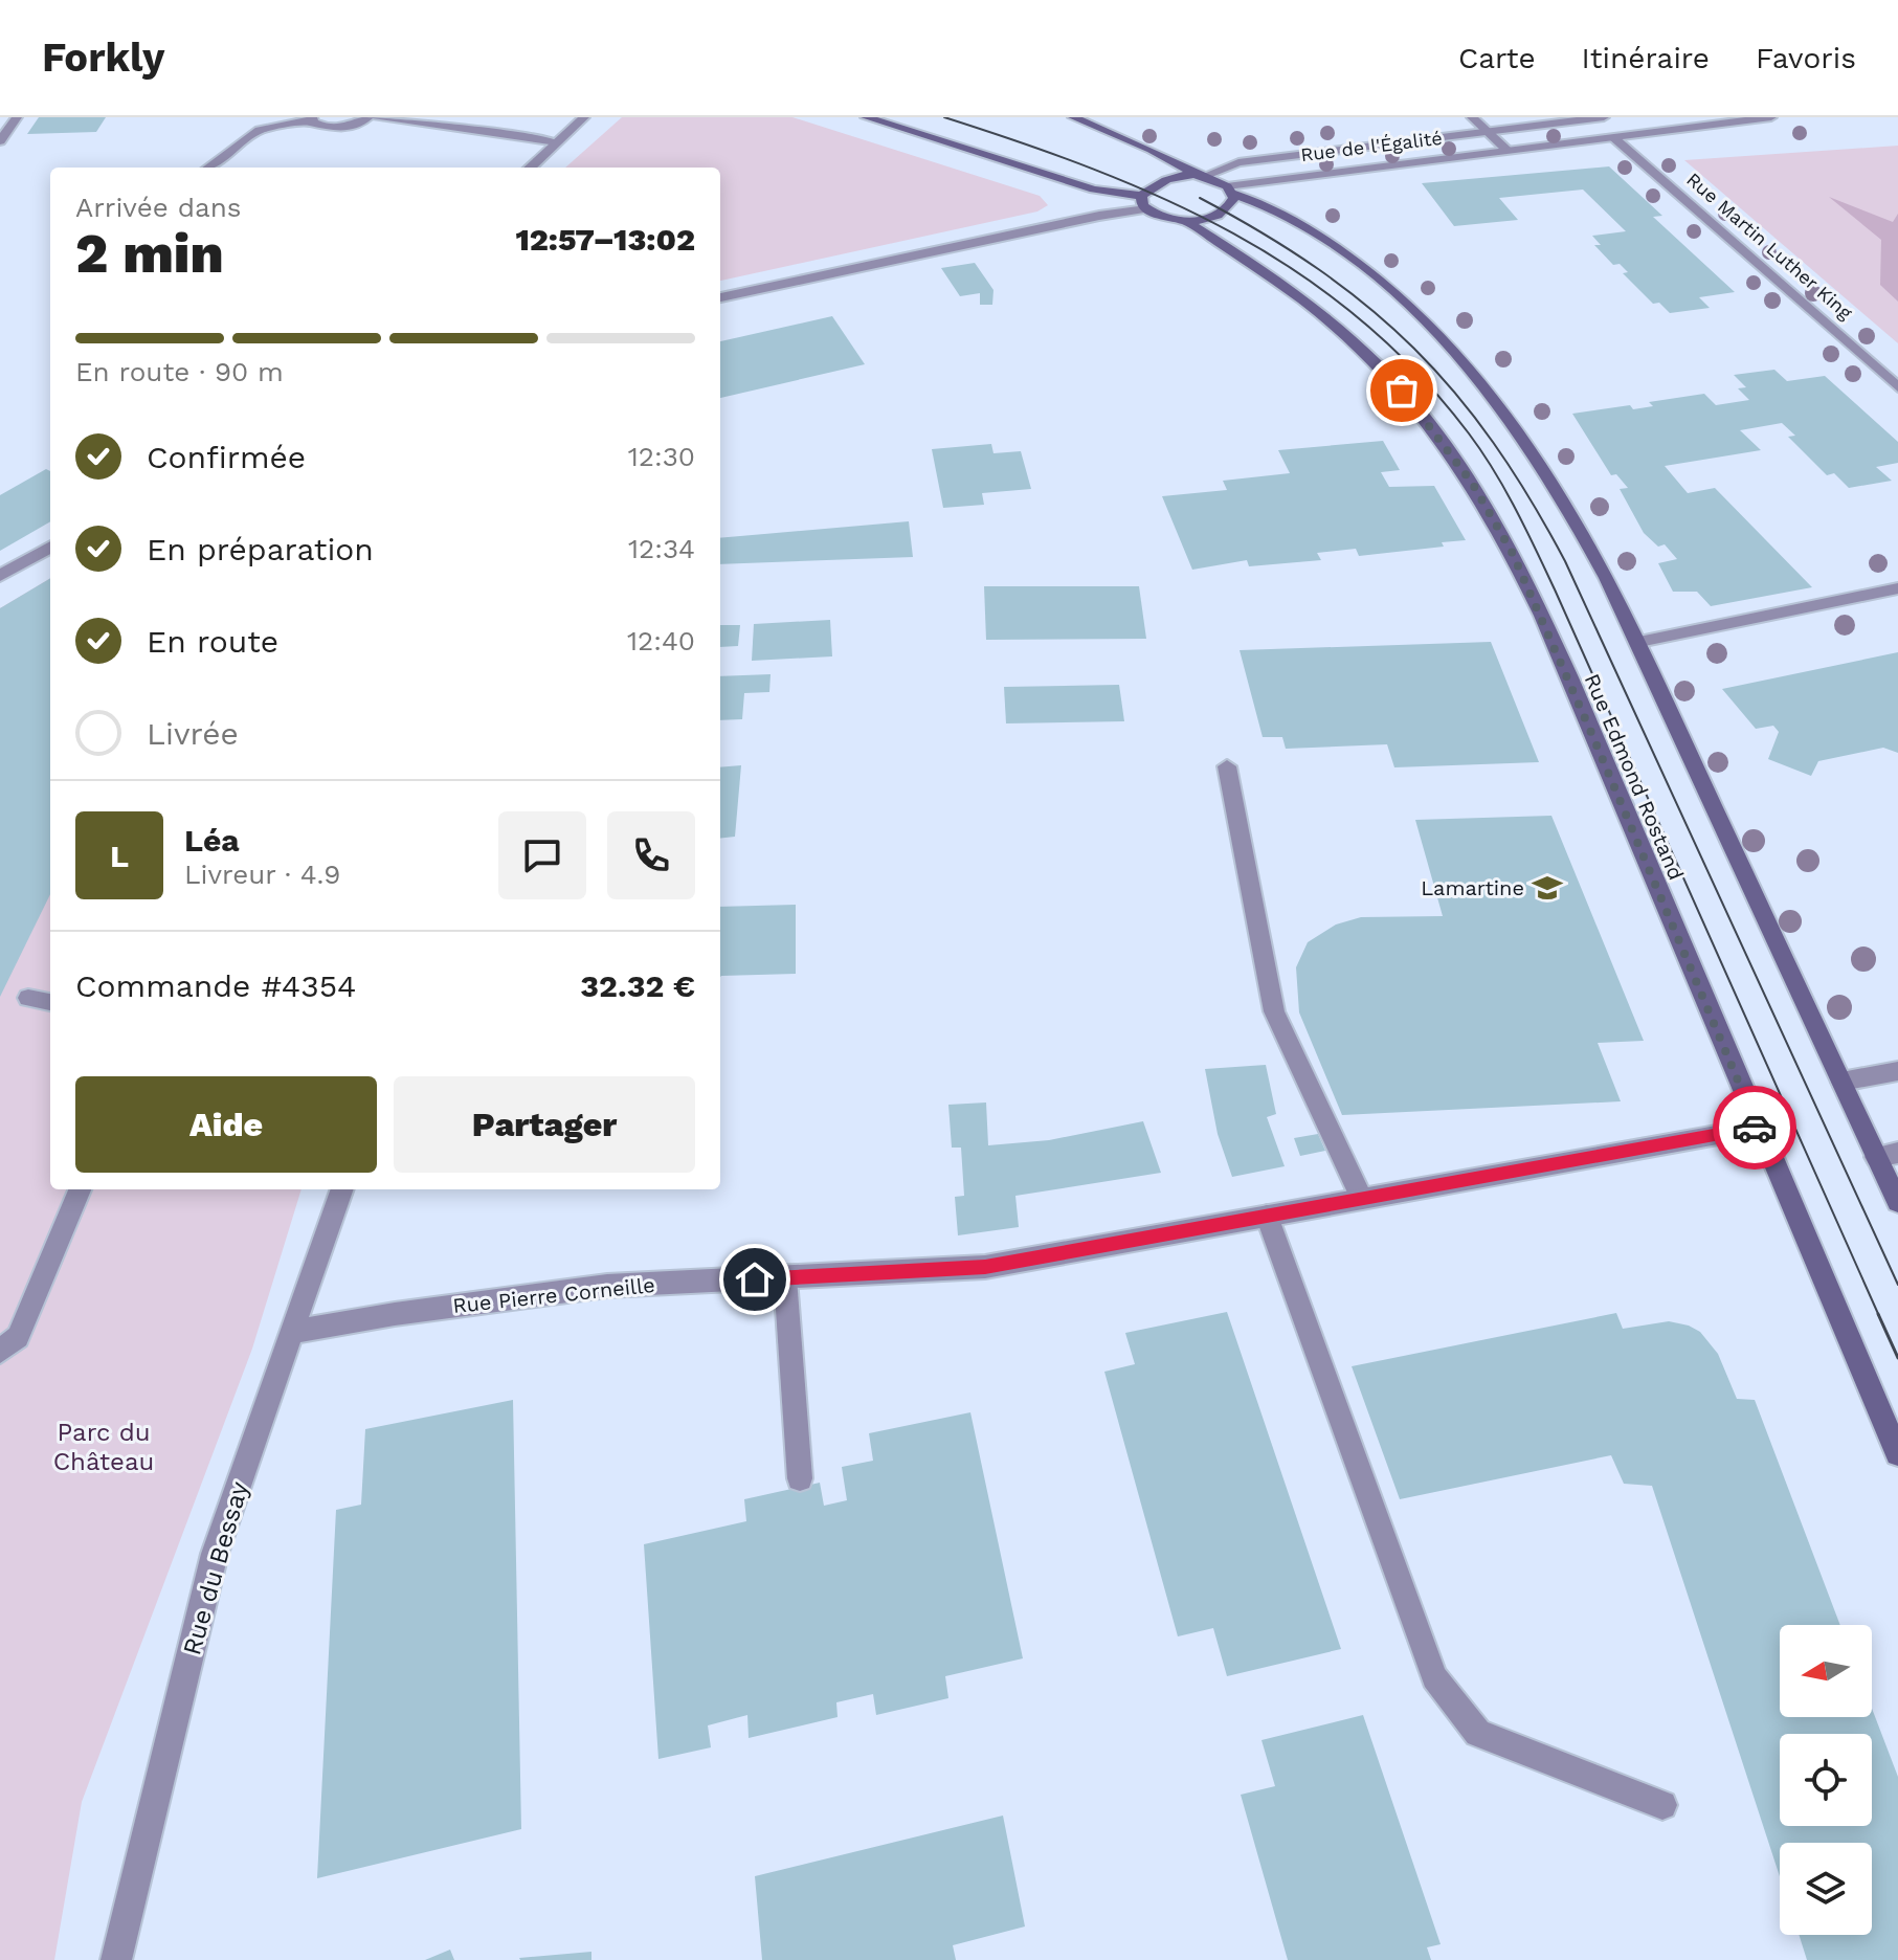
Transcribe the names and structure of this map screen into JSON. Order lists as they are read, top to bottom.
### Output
{
  "streets": {
    "main road": ["Rue Edmond Rostand"],
    "street": [
      "Rue de l'Égalité",
      "Rue Martin Luther King",
      "Rue Pierre Corneille",
      "Rue du Bessay"
    ]
  },
  "crossings": [
    ["Rue de l'Égalité", "Rue Martin Luther King"],
    ["Rue Edmond Rostand", "Rue Pierre Corneille"],
    ["Rue Pierre Corneille", "Rue du Bessay"]
  ],
  "parks": ["Parc du Château"],
  "places": {
    "school or university": ["Lamartine"]
  },
  "north": "left",
  "page": {
    "header": "Forkly",
    "nav": ["Carte", "Itinéraire", "Favoris"],
    "heading": ["2 min", "Arrivée dans", "12:57–13:02"],
    "panel": [
      "Léa",
      "Livreur · 4.9",
      "Commande #4354",
      "32.32 €"
    ],
    "bar": "En route · 90 m",
    "list": [
      ["Confirmée", "12:30"],
      ["En préparation", "12:34"],
      ["En route", "12:40"],
      "Livrée"
    ],
    "round": "L",
    "buttons": ["Aide", "Partager"]
  }
}
